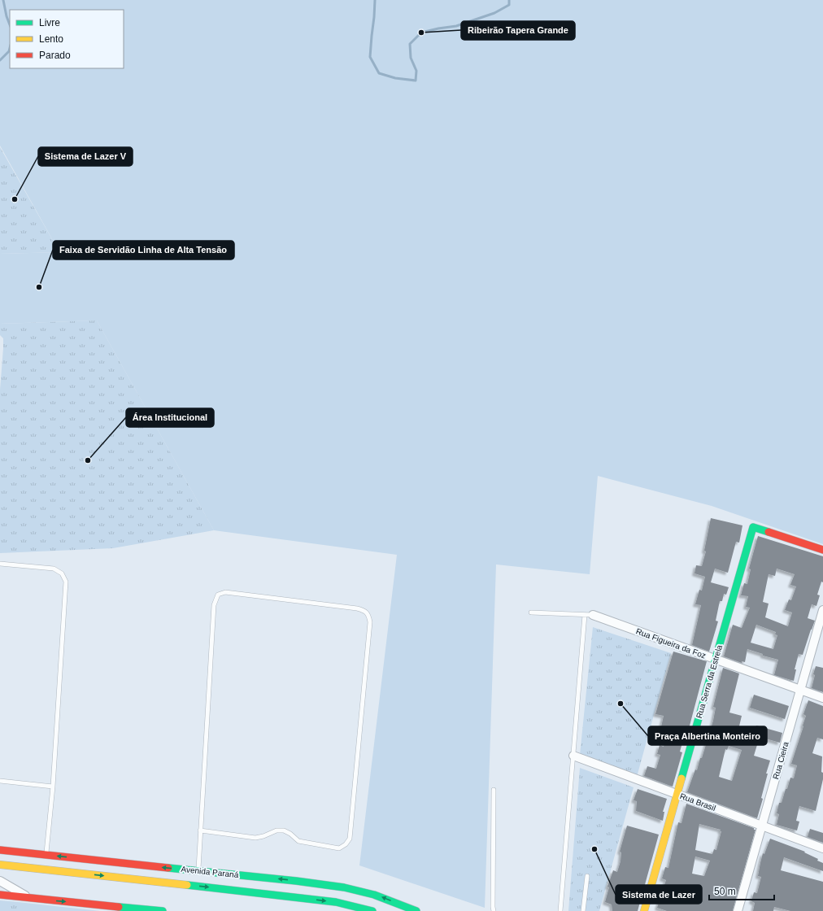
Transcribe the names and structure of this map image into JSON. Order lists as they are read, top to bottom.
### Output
{
  "streets": {
    "main road": ["Rua Serra da Estrela", "Avenida Paraná"],
    "street": ["Rua Figueira da Foz", "Rua Cieira", "Rua Brasil"]
  },
  "crossings": [
    ["Rua Figueira da Foz", "Rua Serra da Estrela"],
    ["Rua Figueira da Foz", "Rua Cieira"],
    ["Rua Serra da Estrela", "Rua Brasil"],
    ["Rua Cieira", "Rua Brasil"]
  ],
  "places": [
    "Ribeirão Tapera Grande",
    "Sistema de Lazer V",
    "Faixa de Servidão Linha de Alta Tensão",
    "Área Institucional",
    "Praça Albertina Monteiro",
    "Sistema de Lazer"
  ],
  "legend": ["Livre", "Lento", "Parado"],
  "scale_bar": "50 m"
}
